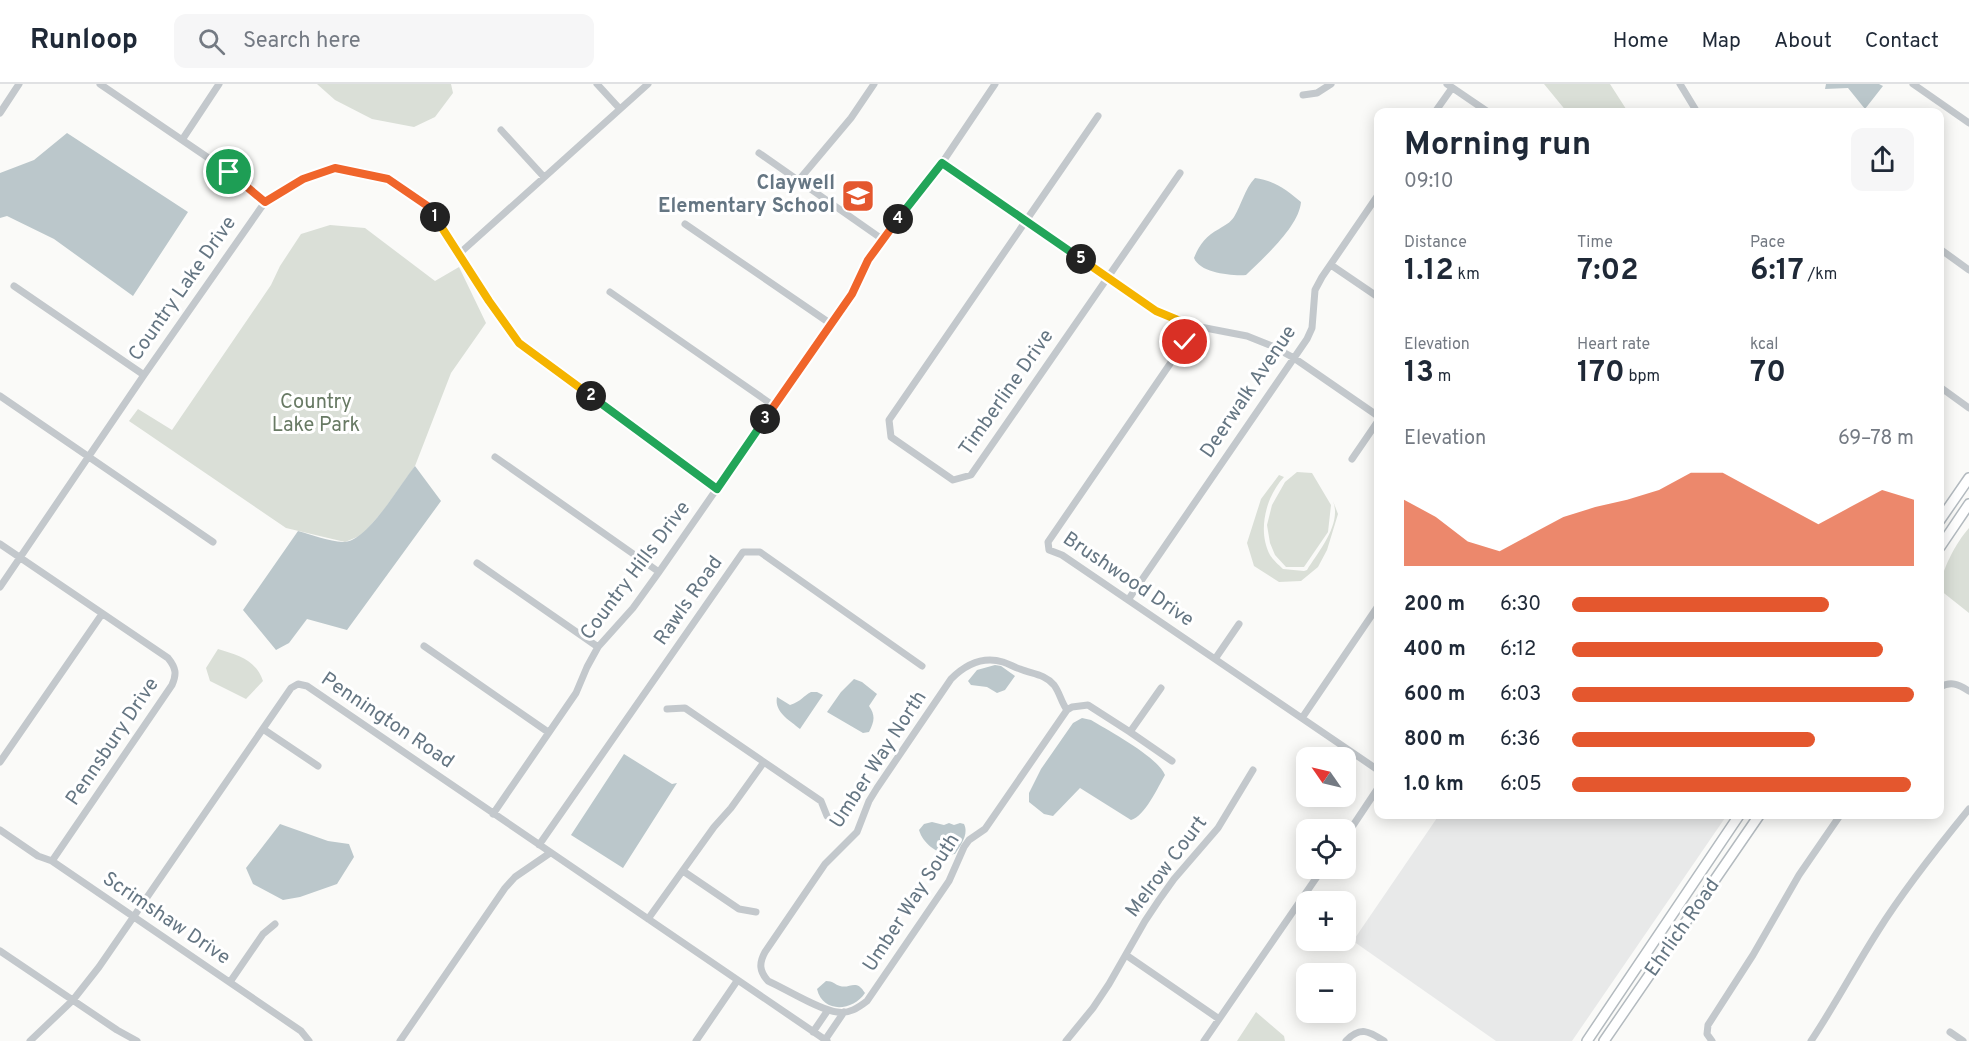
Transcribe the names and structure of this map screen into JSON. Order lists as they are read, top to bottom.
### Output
{
  "streets": {
    "main road": ["Ehrlich Road"],
    "street": [
      "Country Lake Drive",
      "Deerwalk Avenue",
      "Timberline Drive",
      "Country Hills Drive",
      "Brushwood Drive",
      "Rawls Road",
      "Pennington Road",
      "Pennsbury Drive",
      "Umber Way North",
      "Melrow Court",
      "Umber Way South",
      "Scrimshaw Drive"
    ]
  },
  "crossings": [
    ["Country Lake Drive", "Country Hills Drive"],
    ["Country Lake Drive", "Pennsbury Drive"],
    ["Deerwalk Avenue", "Brushwood Drive"],
    ["Country Hills Drive", "Pennington Road"],
    ["Rawls Road", "Pennington Road"],
    ["Pennington Road", "Scrimshaw Drive"],
    ["Pennsbury Drive", "Scrimshaw Drive"],
    ["Umber Way North", "Umber Way South"]
  ],
  "parks": ["Country Lake Park"],
  "places": {
    "school or university": ["Claywell Elementary School"]
  },
  "north": "top left",
  "page": {
    "header": "Runloop",
    "search": "Search here",
    "nav": [
      "Home",
      "Map",
      "About",
      "Contact"
    ],
    "heading": ["Morning run", "09:10"],
    "pins": [
      "1",
      "4",
      "5",
      "2",
      "3"
    ],
    "stats": [
      ["Distance", "1.12 km"],
      ["Time", "7:02"],
      ["Pace", "6:17 /km"],
      ["Elevation", "13 m"],
      ["Heart rate", "170 bpm"],
      ["kcal", "70"]
    ],
    "chart": ["Elevation", "69–78 m"],
    "list": [
      {
        "name": "200 m",
        "note": "6:30"
      },
      {
        "name": "400 m",
        "note": "6:12"
      },
      {
        "name": "600 m",
        "note": "6:03"
      },
      {
        "name": "800 m",
        "note": "6:36"
      },
      {
        "name": "1.0 km",
        "note": "6:05"
      }
    ],
    "map_buttons": ["+", "−"]
  }
}
